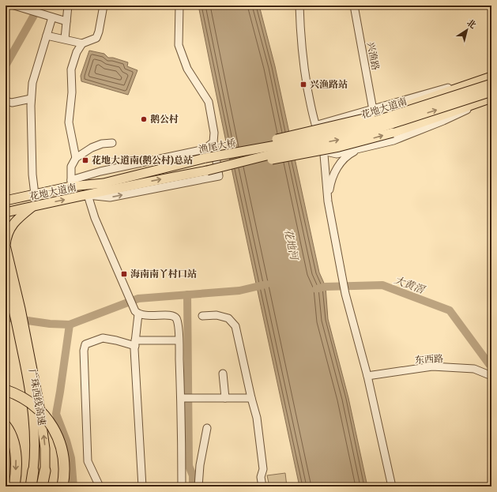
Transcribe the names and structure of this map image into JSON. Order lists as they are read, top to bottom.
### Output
{
  "streets": {
    "highway": ["广珠西线高速"],
    "main road": ["花地大道南", "渔尾大桥"],
    "street": ["兴渔路", "东西路"]
  },
  "crossings": [
    ["兴渔路", "花地大道南"],
    ["花地大道南", "渔尾大桥"]
  ],
  "water": ["花地河", "大黄滘"],
  "places": {
    "transit": ["兴渔路站", "花地大道南(鹅公村)总站", "海南南丫村口站"],
    "other": ["鹅公村"]
  },
  "north": "top right"
}
